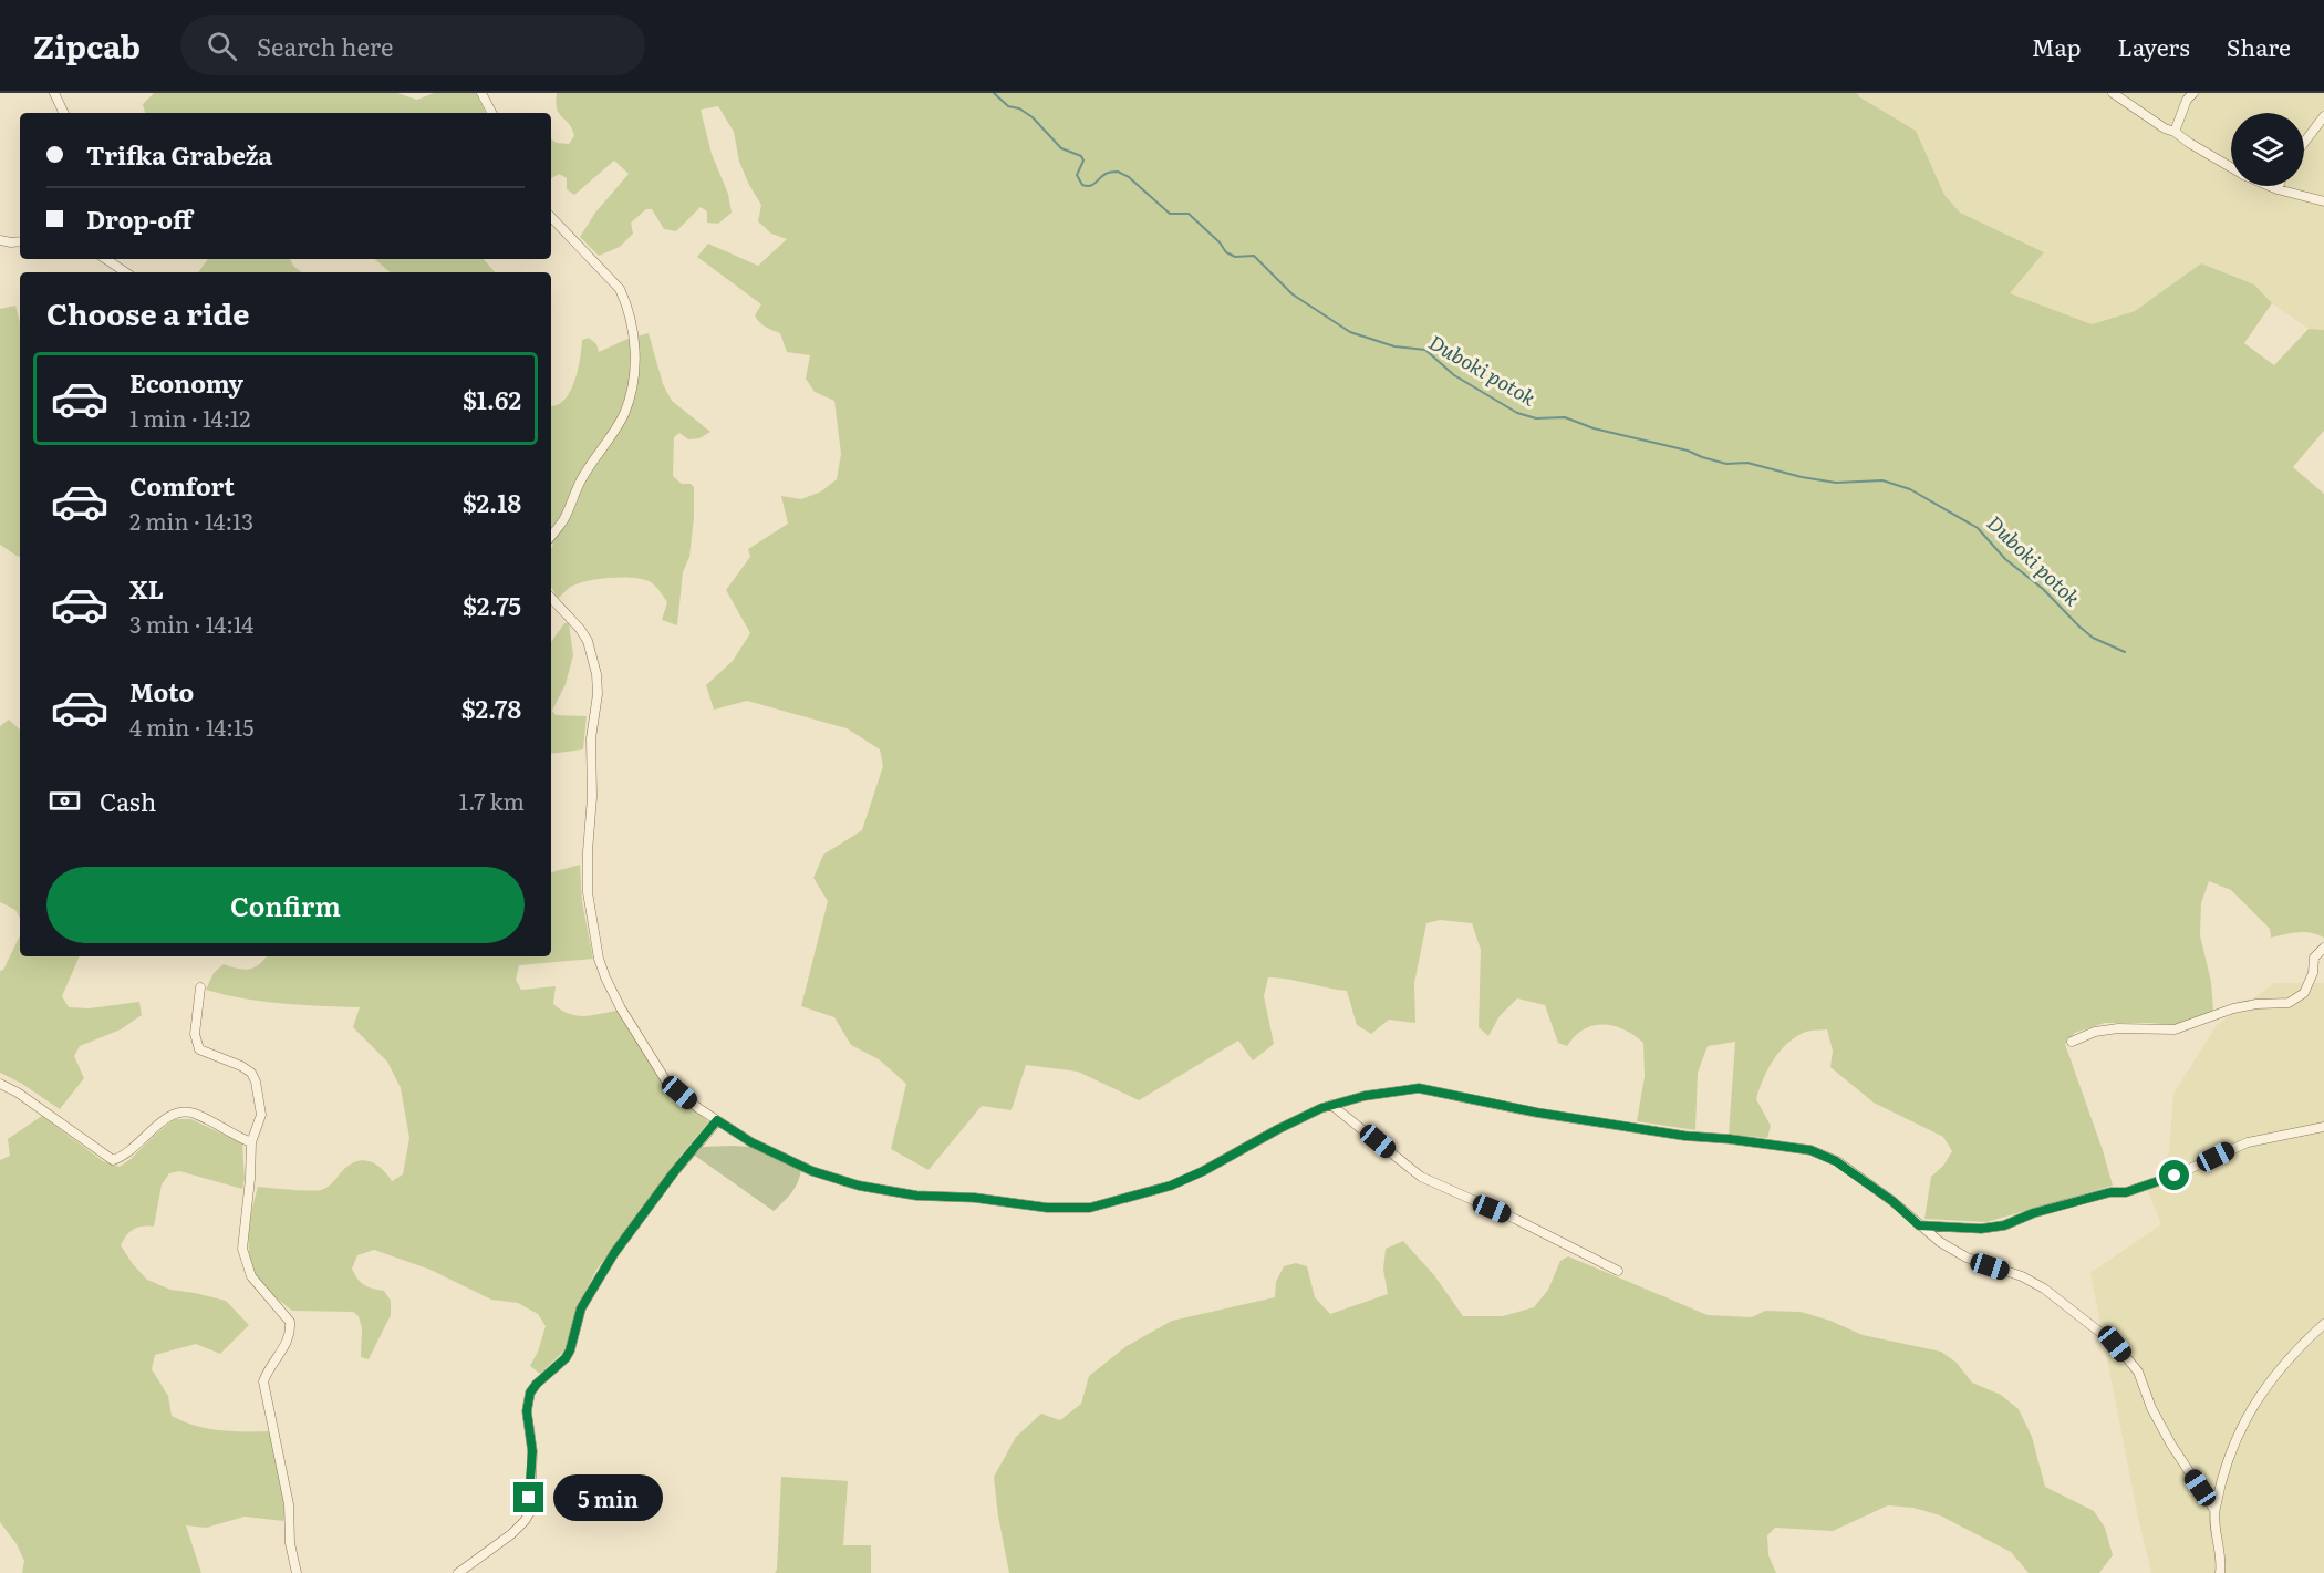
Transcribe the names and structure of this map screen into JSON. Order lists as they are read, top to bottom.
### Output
{
  "water": ["Duboki potok"],
  "page": {
    "header": "Zipcab",
    "search": "Search here",
    "nav": ["Map", "Layers", "Share"],
    "banner": ["Trifka Grabeža", "Drop-off"],
    "heading": "Choose a ride",
    "list": [
      {
        "name": "Economy",
        "note": "1 min · 14:12",
        "value": "$1.62"
      },
      {
        "name": "Comfort",
        "note": "2 min · 14:13",
        "value": "$2.18"
      },
      {
        "name": "XL",
        "note": "3 min · 14:14",
        "value": "$2.75"
      },
      {
        "name": "Moto",
        "note": "4 min · 14:15",
        "value": "$2.78"
      }
    ],
    "pay": ["Cash", "1.7 km"],
    "buttons": "Confirm",
    "bubble": "5 min"
  }
}
